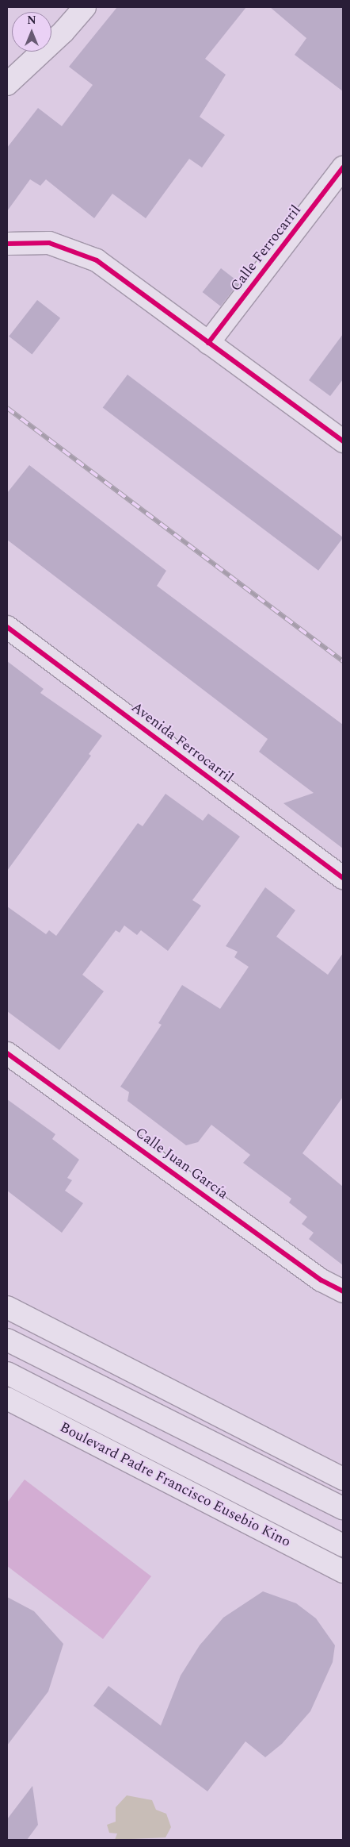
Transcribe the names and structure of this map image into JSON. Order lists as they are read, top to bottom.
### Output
{
  "streets": {
    "street": [
      "Calle Ferrocarril",
      "Avenida Ferrocarril",
      "Calle Juan García",
      "Boulevard Padre Francisco Eusebio Kino"
    ]
  },
  "north": "top"
}
